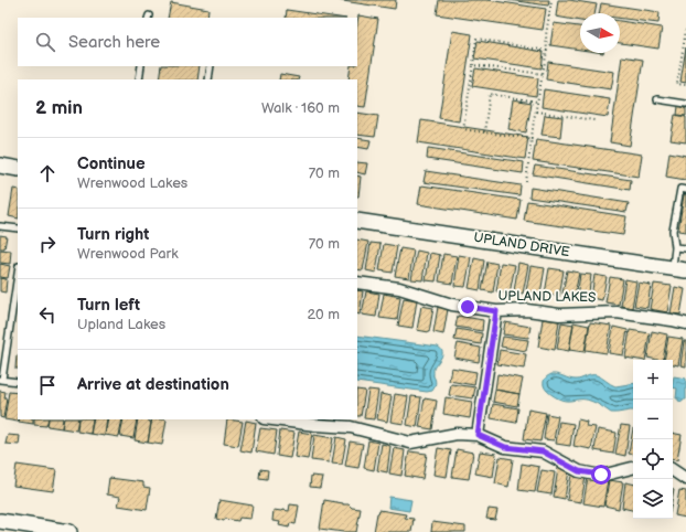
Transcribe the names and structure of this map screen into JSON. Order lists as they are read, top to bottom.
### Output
{
  "streets": {
    "street": ["UPLAND DRIVE", "UPLAND LAKES"]
  },
  "north": "right",
  "page": {
    "search": "Search here",
    "heading": ["2 min", "Walk · 160 m"],
    "list": [
      ["Continue", "Wrenwood Lakes", "70 m"],
      ["Turn right", "Wrenwood Park", "70 m"],
      ["Turn left", "Upland Lakes", "20 m"],
      "Arrive at destination"
    ],
    "map_buttons": ["+", "−"]
  }
}
